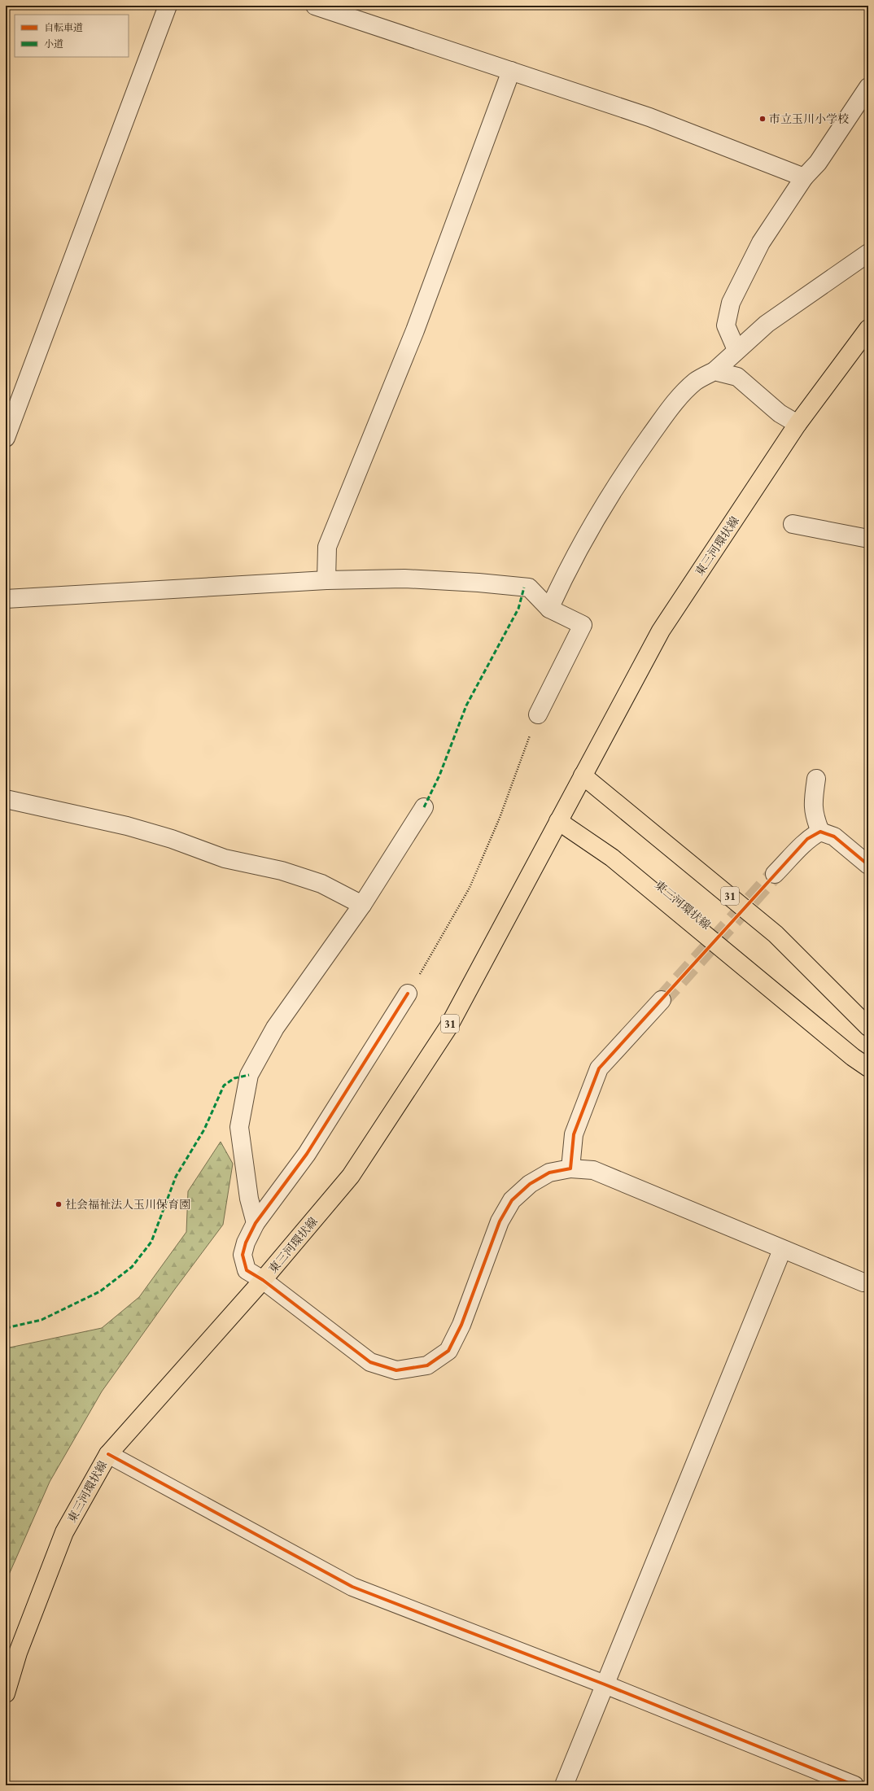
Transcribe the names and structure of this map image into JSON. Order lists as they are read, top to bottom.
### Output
{
  "streets": {
    "main road": ["東三河環状線", "31"]
  },
  "crossings": [
    ["東三河環状線", "31"]
  ],
  "places": ["市立玉川小学校", "社会福祉法人玉川保育園"],
  "legend": ["自転車道", "小道"]
}
